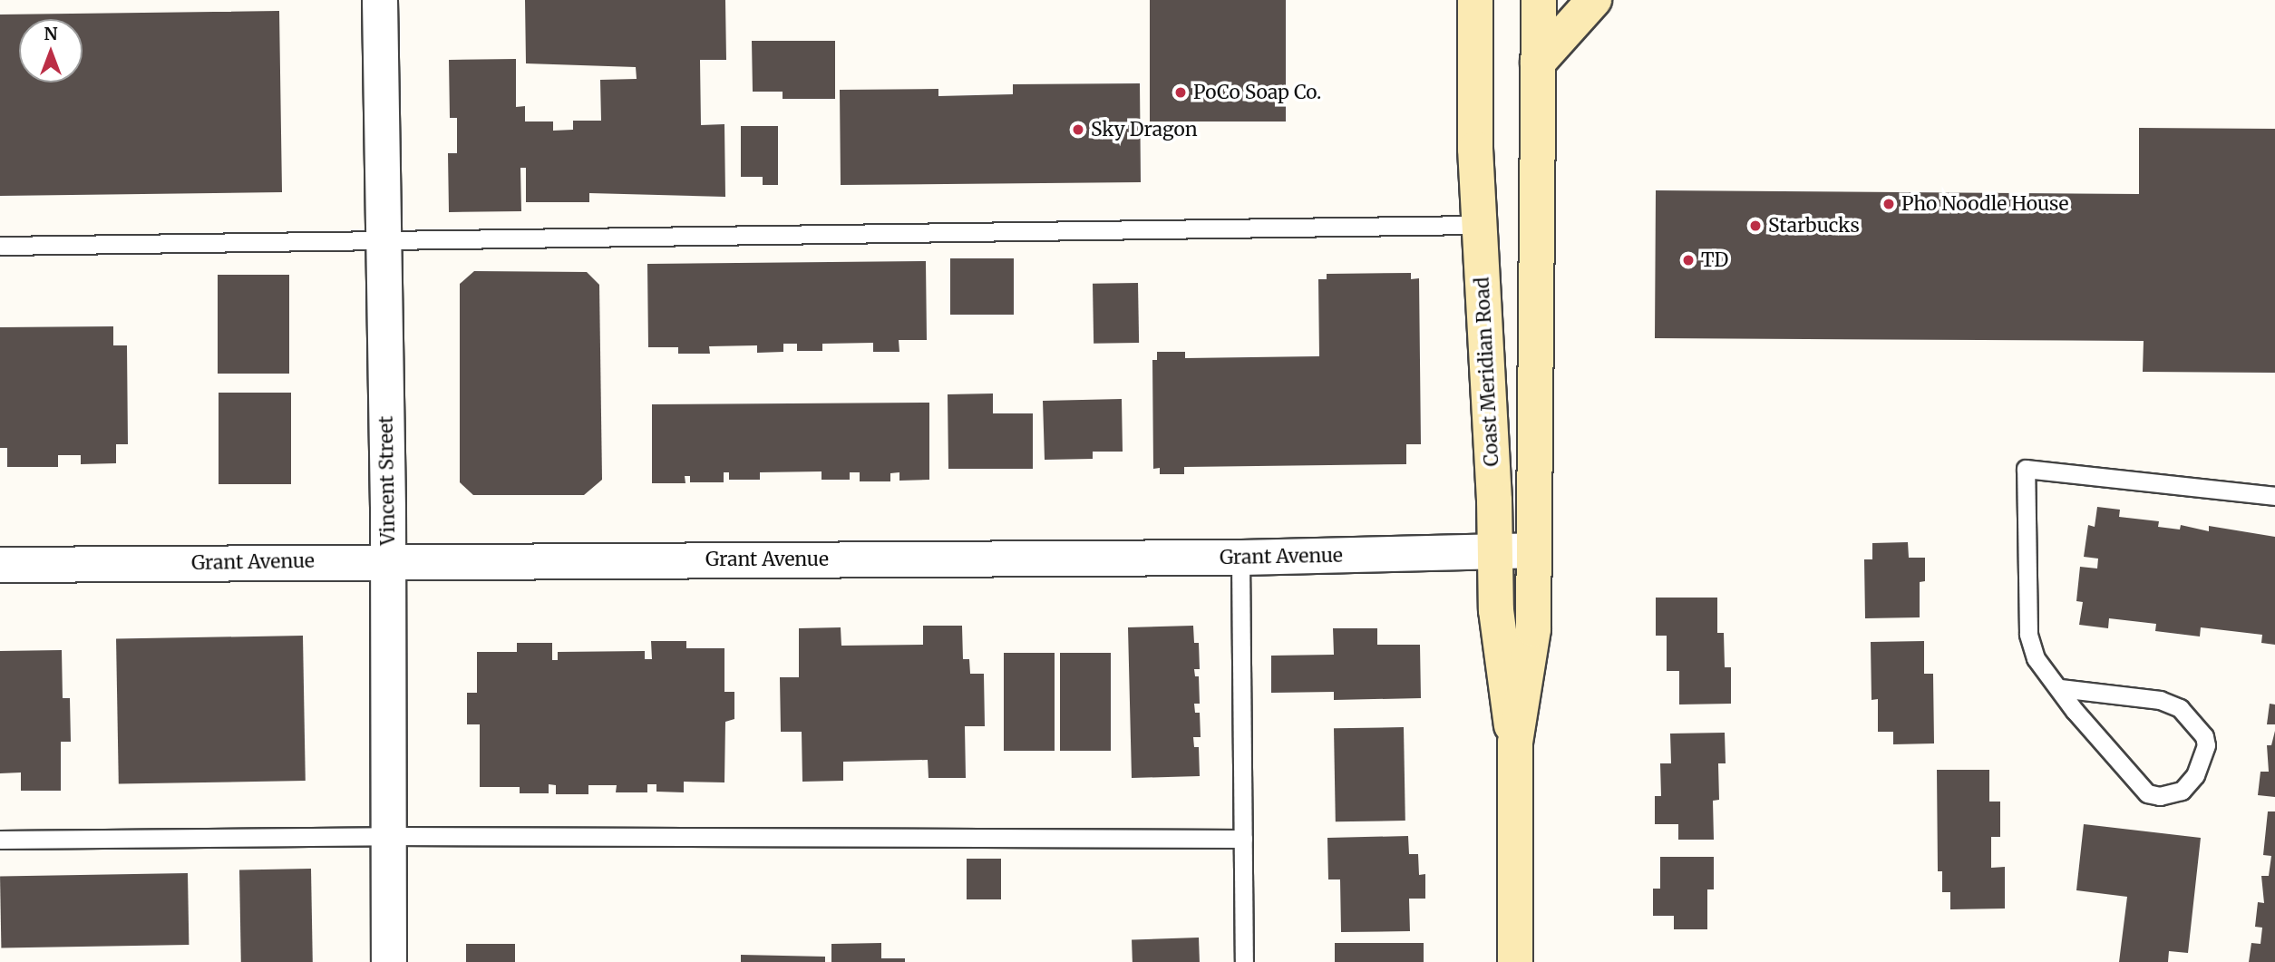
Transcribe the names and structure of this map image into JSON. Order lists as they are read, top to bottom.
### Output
{
  "streets": {
    "main road": ["Coast Meridian Road"],
    "street": ["Vincent Street", "Grant Avenue"]
  },
  "crossings": [
    ["Coast Meridian Road", "Grant Avenue"],
    ["Vincent Street", "Grant Avenue"]
  ],
  "places": [
    "PoCo Soap Co.",
    "Sky Dragon",
    "Pho Noodle House",
    "Starbucks",
    "TD"
  ],
  "north": "top"
}
